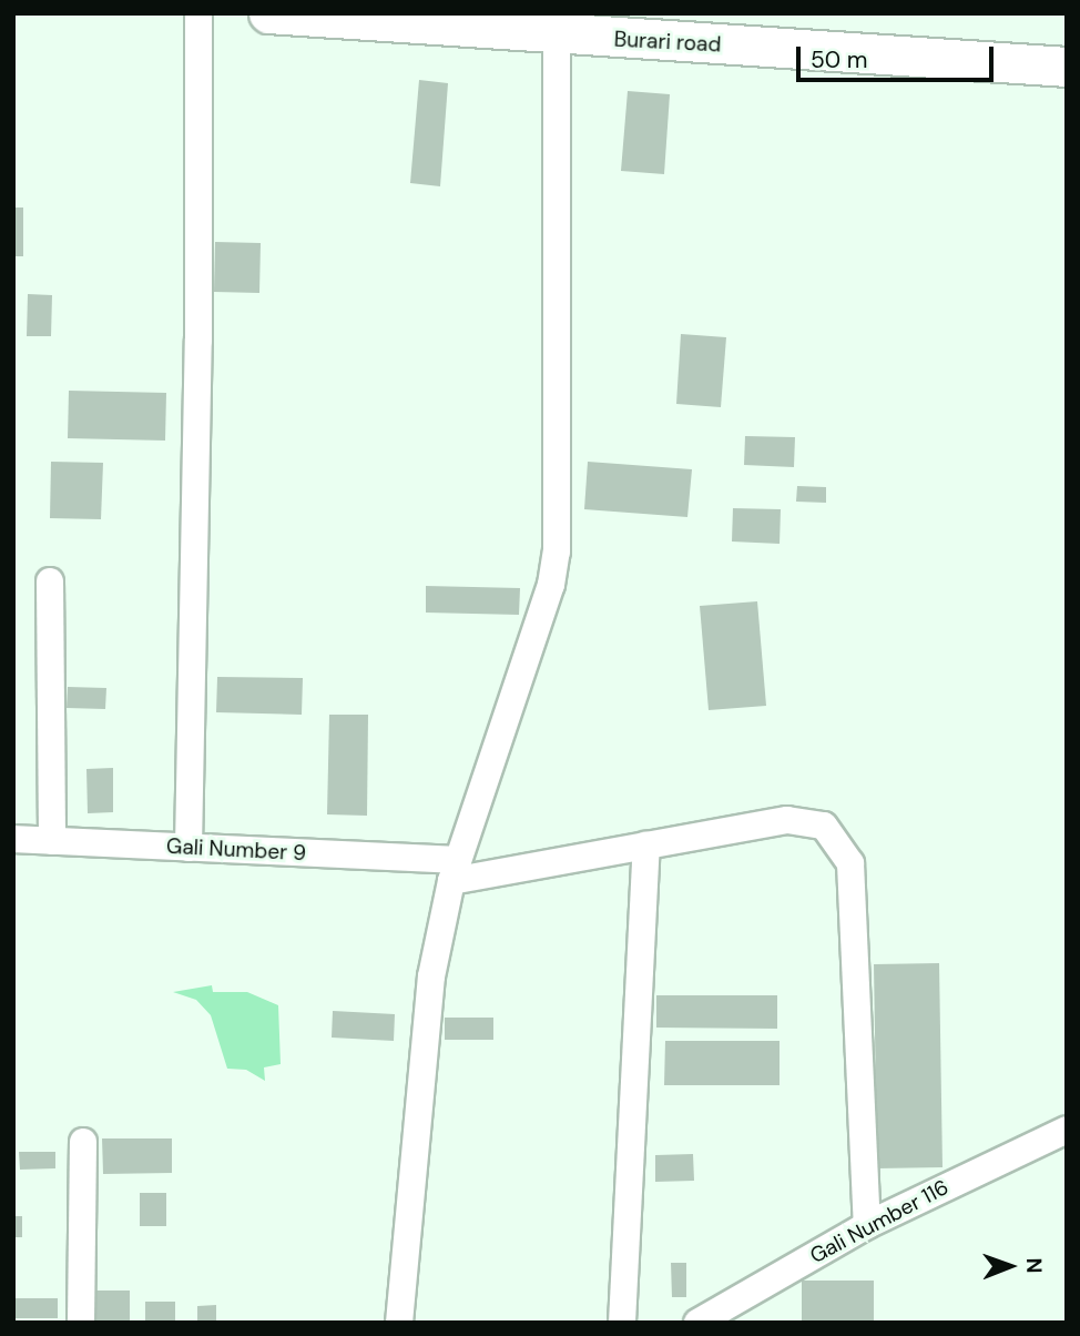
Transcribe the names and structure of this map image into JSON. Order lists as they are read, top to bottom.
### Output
{
  "streets": {
    "main road": ["Burari road"],
    "street": ["Gali Number 9", "Gali Number 116"]
  },
  "crossings": [
    ["Gali Number 9", "Gali Number 116"]
  ],
  "scale_bar": "50 m",
  "north": "right"
}
